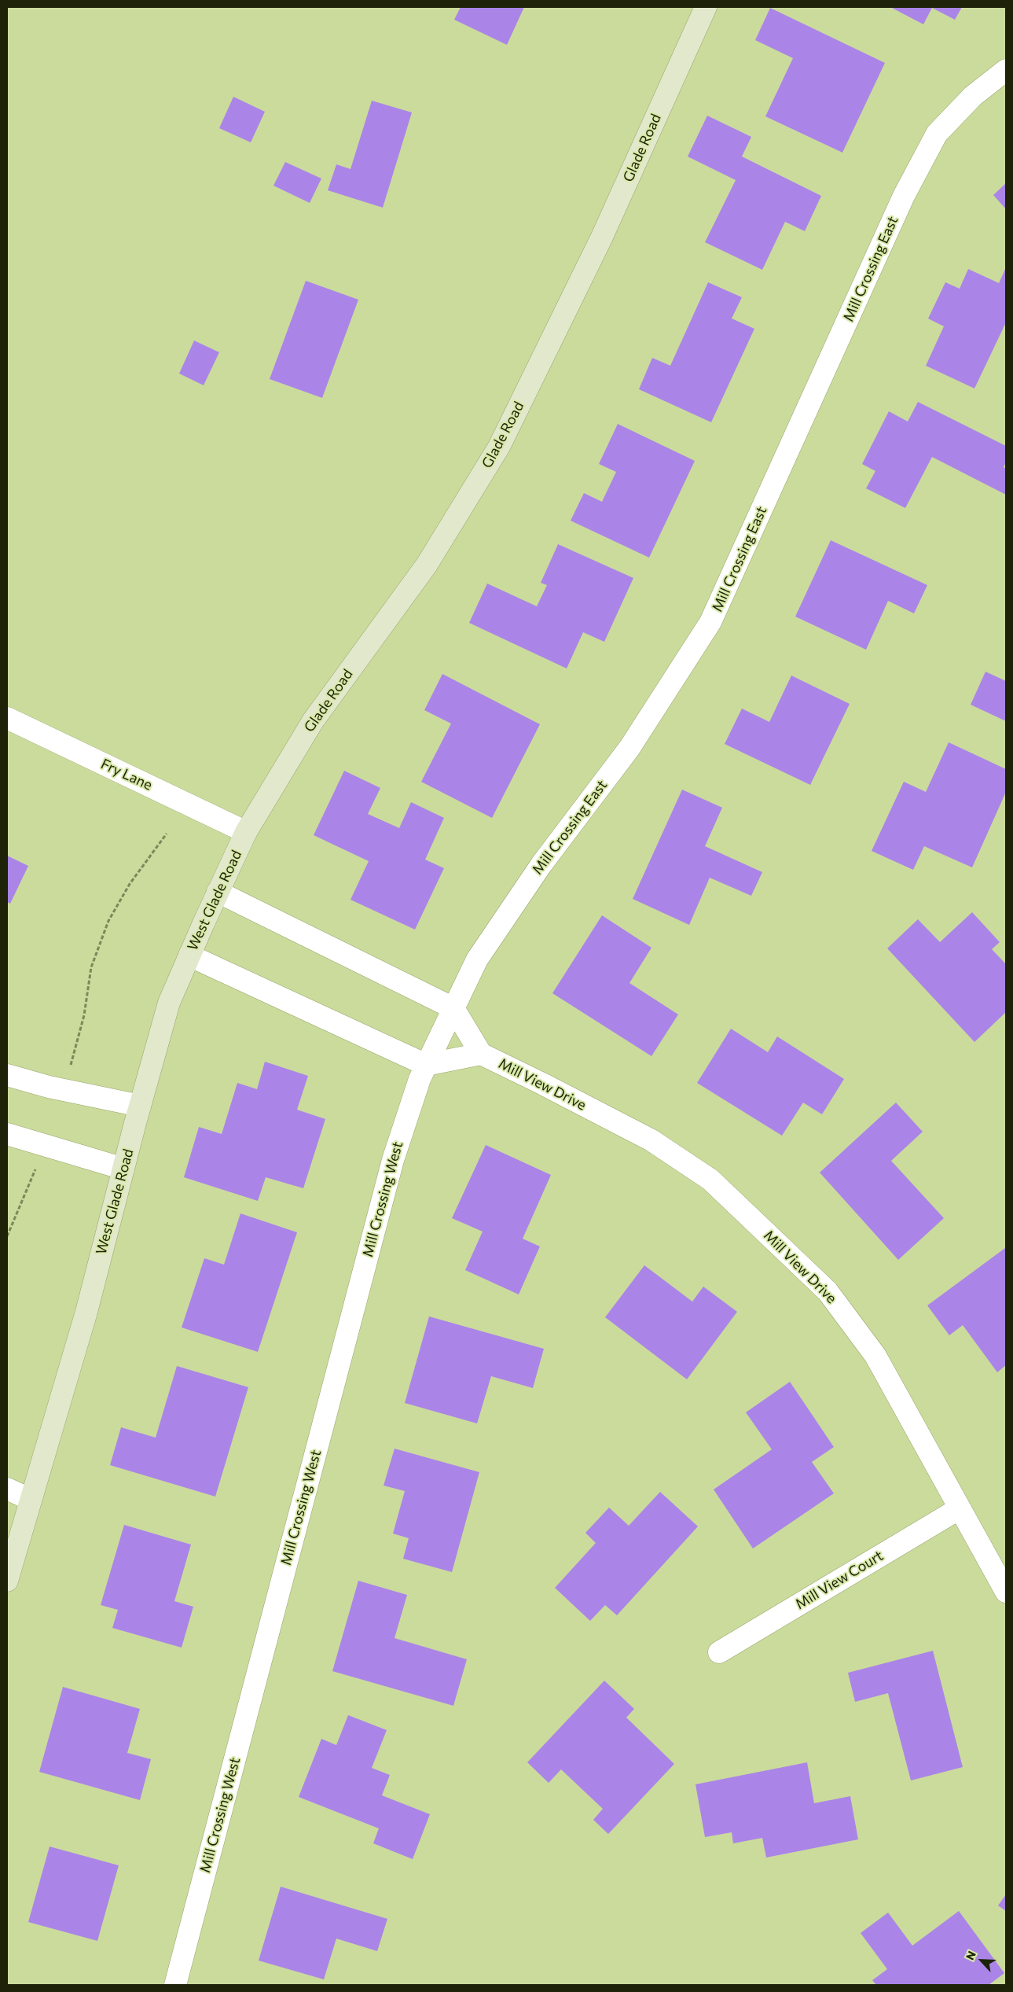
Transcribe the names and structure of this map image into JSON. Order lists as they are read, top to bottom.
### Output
{
  "streets": {
    "main road": ["Glade Road", "West Glade Road"],
    "street": [
      "Mill Crossing East",
      "Fry Lane",
      "Mill View Drive",
      "Mill Crossing West",
      "Mill View Court"
    ]
  },
  "crossings": [
    ["Glade Road", "Fry Lane"],
    ["Glade Road", "West Glade Road"],
    ["Mill Crossing East", "Mill View Drive"],
    ["Mill Crossing East", "Mill Crossing West"],
    ["Fry Lane", "West Glade Road"],
    ["Mill View Drive", "Mill Crossing West"],
    ["Mill View Drive", "Mill View Court"]
  ],
  "north": "top left"
}
